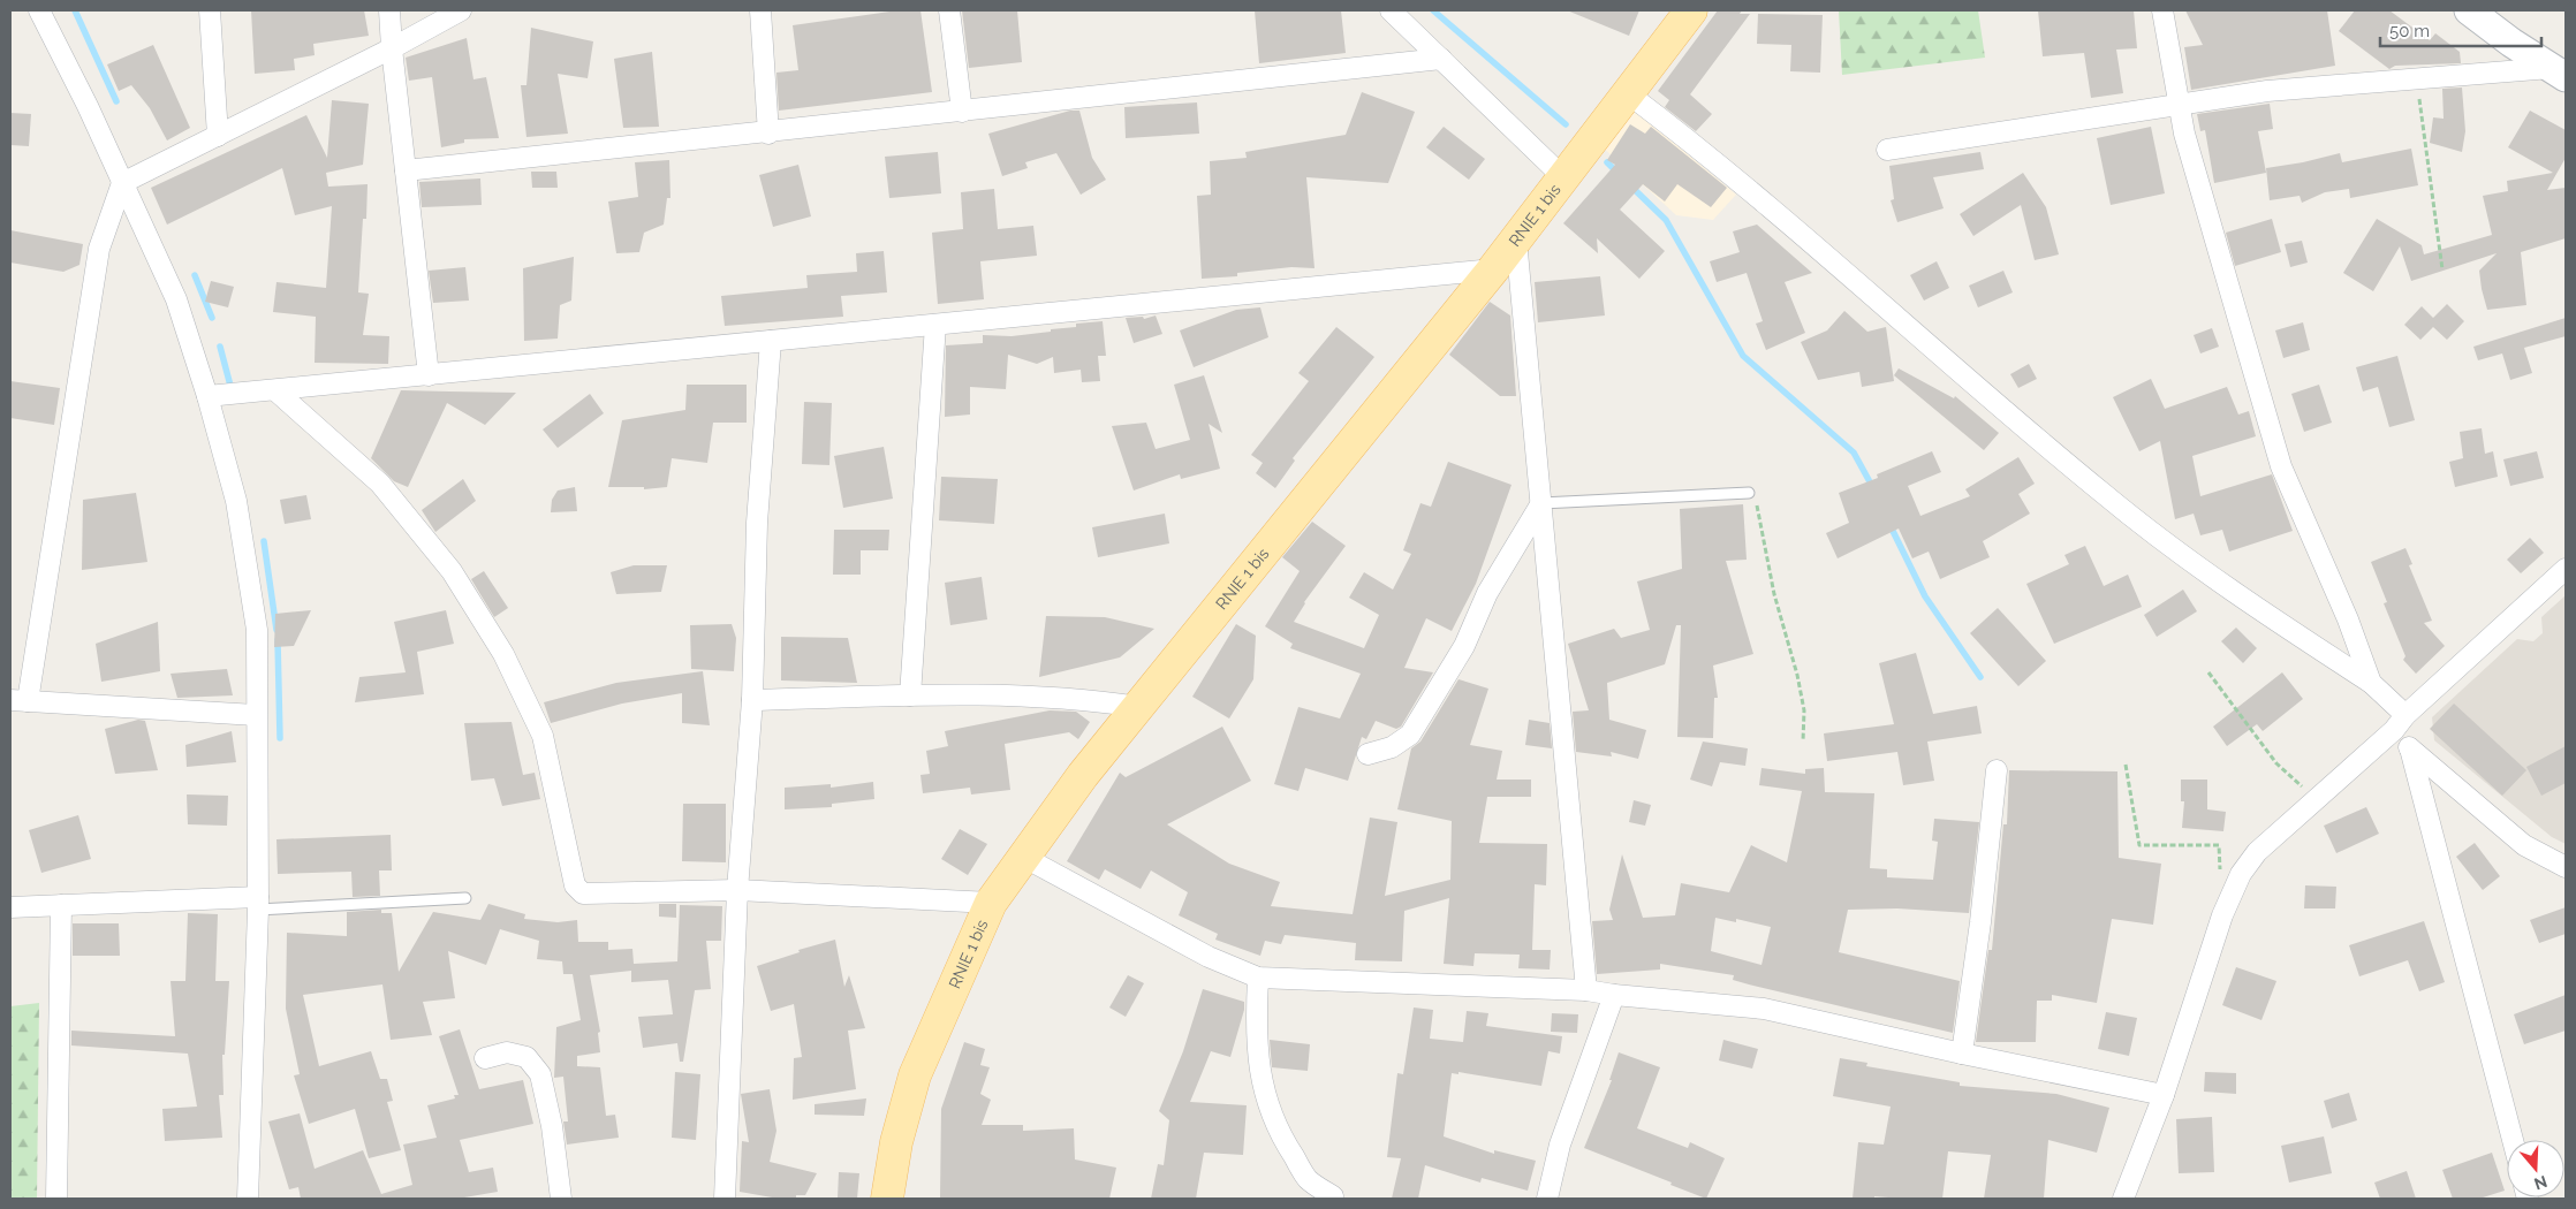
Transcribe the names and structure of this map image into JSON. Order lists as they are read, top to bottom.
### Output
{
  "streets": {
    "main road": ["RNIE 1 bis"]
  },
  "scale_bar": "50 m",
  "north": "bottom"
}
